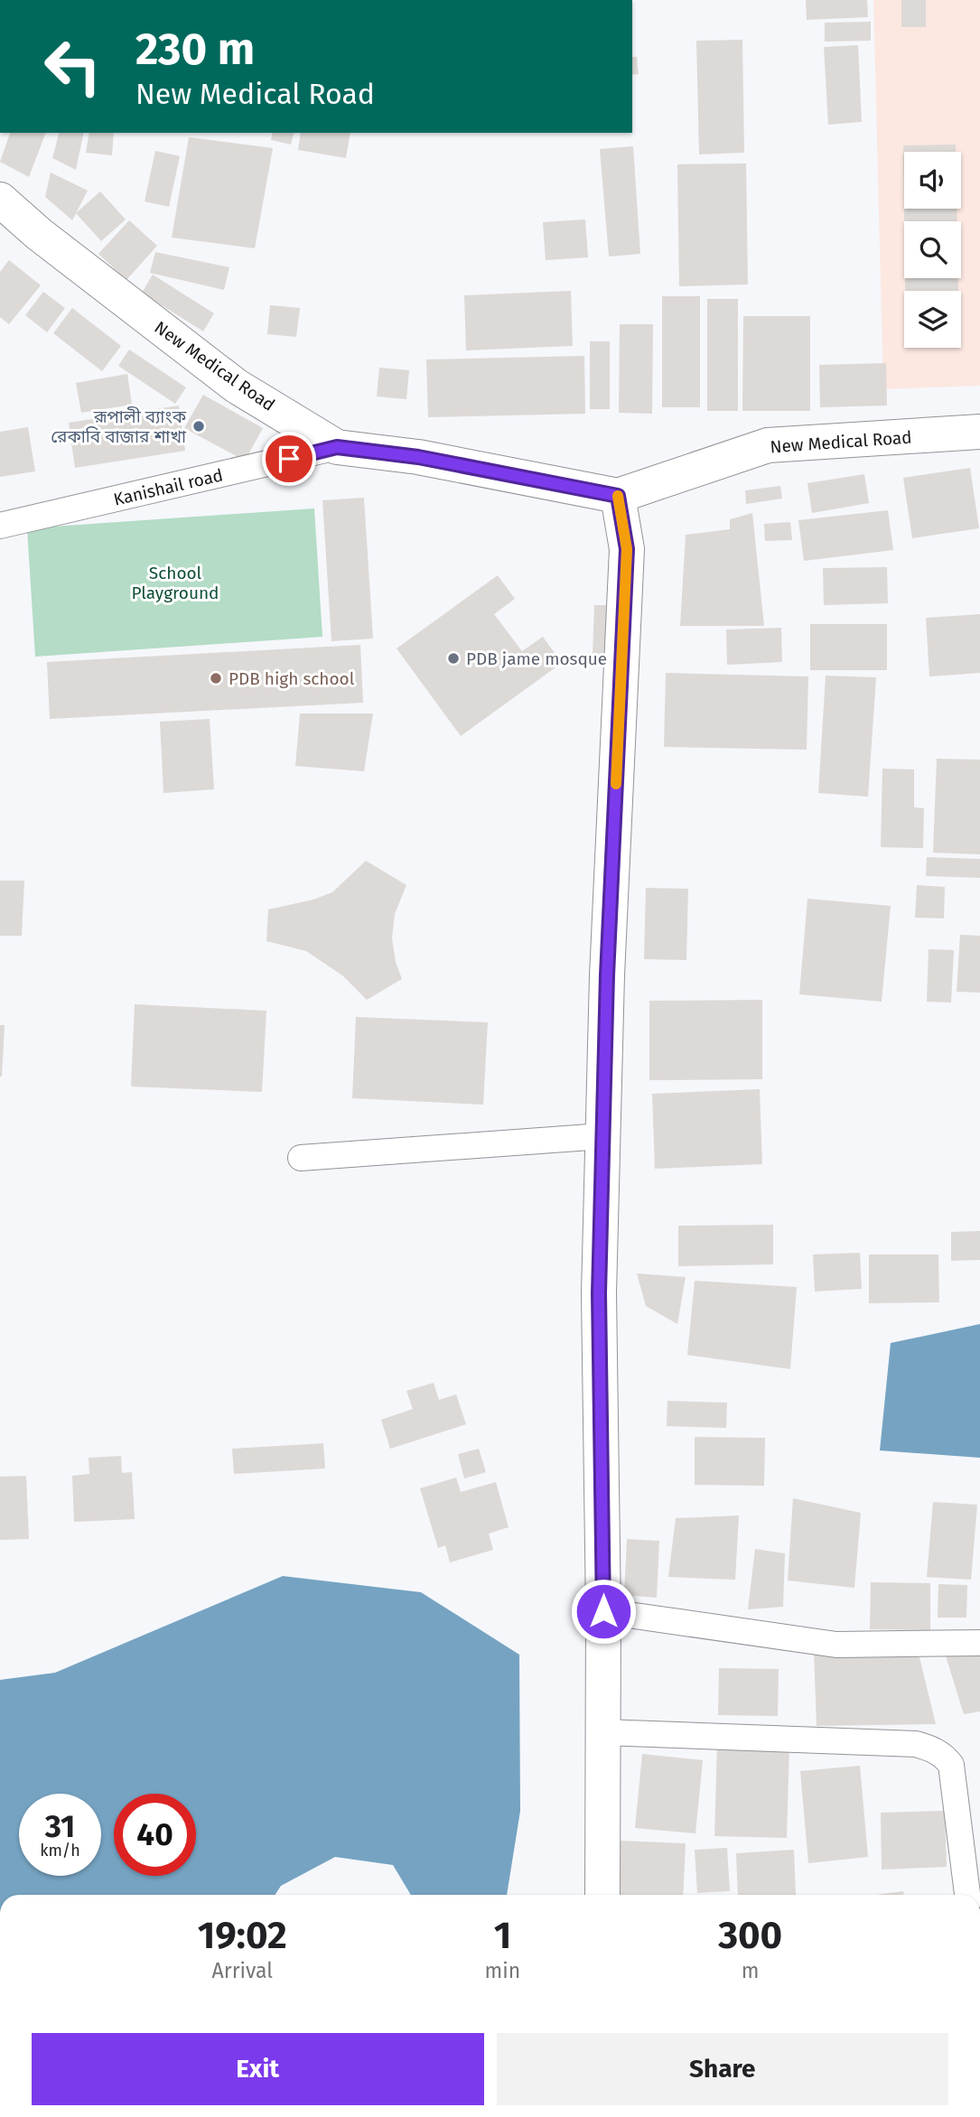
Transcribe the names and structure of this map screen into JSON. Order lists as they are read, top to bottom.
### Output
{
  "streets": {
    "street": ["New Medical Road", "Kanishail road"]
  },
  "crossings": [
    ["New Medical Road", "Kanishail road"]
  ],
  "parks": ["School Playground"],
  "places": ["রূপালী ব্যাংক রেকাবি বাজার শাখা", "PDB jame mosque", "PDB high school"],
  "page": {
    "turn": ["230 m", "New Medical Road"],
    "speed": "31 km/h",
    "limit": "40",
    "eta": [
      "19:02",
      "Arrival",
      "1",
      "min",
      "300",
      "m"
    ],
    "buttons": ["Exit", "Share"]
  }
}
